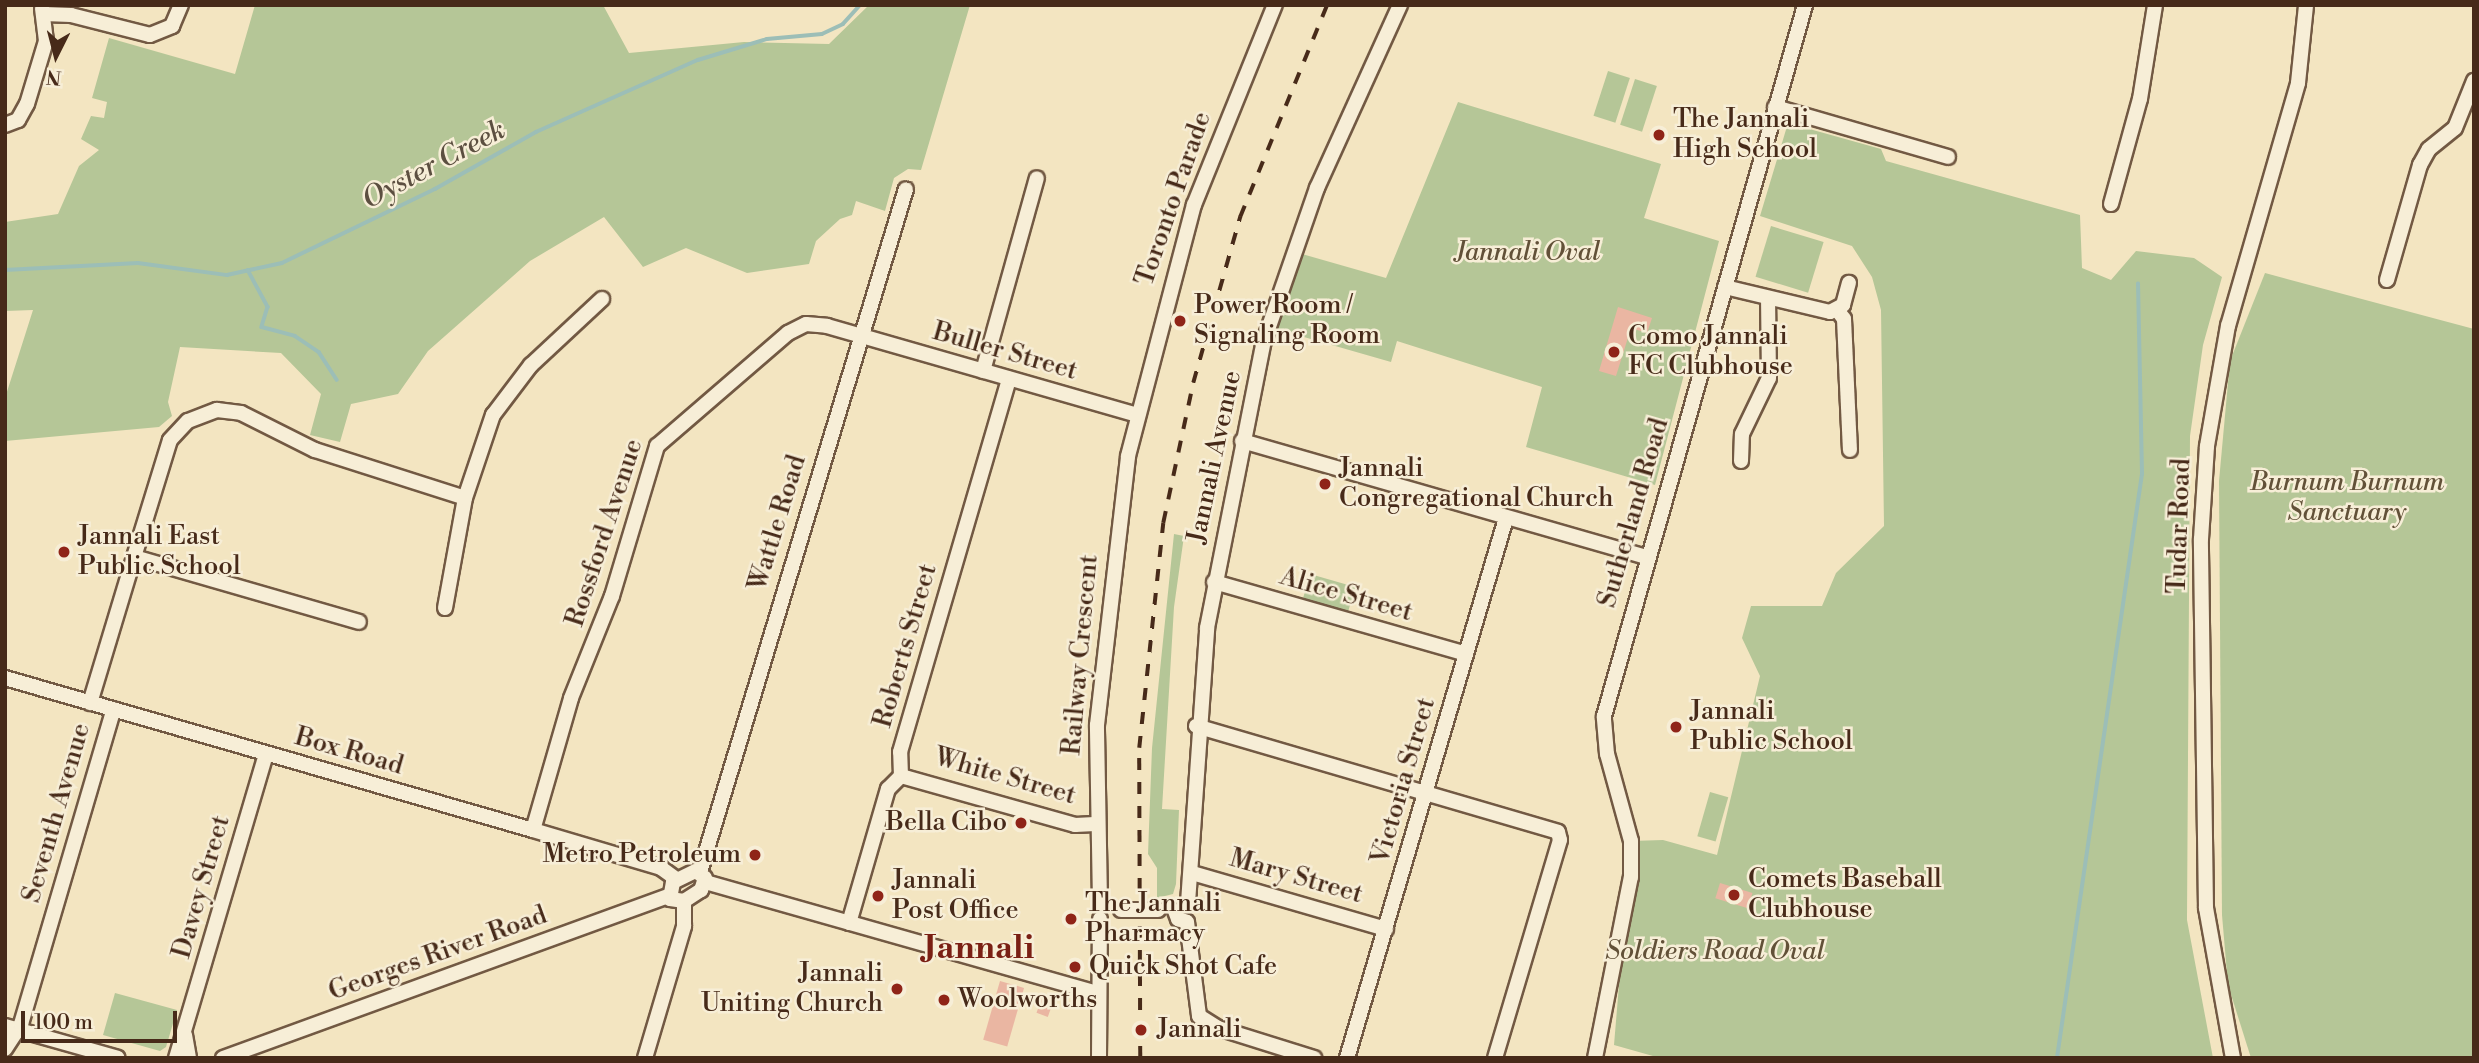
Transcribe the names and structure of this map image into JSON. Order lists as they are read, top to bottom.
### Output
{
  "streets": {
    "street": [
      "Toronto Parade",
      "Buller Street",
      "Jannali Avenue",
      "Sutherland Road",
      "Wattle Road",
      "Tudar Road",
      "Rossford Avenue",
      "Alice Street",
      "Roberts Street",
      "Railway Crescent",
      "Box Road",
      "White Street",
      "Victoria Street",
      "Seventh Avenue",
      "Mary Street",
      "Davey Street",
      "Georges River Road"
    ]
  },
  "crossings": [
    ["Toronto Parade", "Buller Street"],
    ["Toronto Parade", "Railway Crescent"],
    ["Buller Street", "Wattle Road"],
    ["Buller Street", "Rossford Avenue"],
    ["Buller Street", "Roberts Street"],
    ["Buller Street", "Railway Crescent"],
    ["Jannali Avenue", "Alice Street"],
    ["Jannali Avenue", "Mary Street"],
    ["Wattle Road", "Rossford Avenue"],
    ["Rossford Avenue", "Box Road"],
    ["Alice Street", "Victoria Street"],
    ["Roberts Street", "White Street"],
    ["Railway Crescent", "White Street"],
    ["Box Road", "Seventh Avenue"],
    ["Box Road", "Davey Street"],
    ["Victoria Street", "Mary Street"]
  ],
  "districts": ["Jannali"],
  "water": ["Oyster Creek"],
  "parks": ["Jannali Oval", "Burnum Burnum Sanctuary", "Soldiers Road Oval"],
  "places": [
    "The Jannali High School",
    "Power Room / Signaling Room",
    "Como Jannali FC Clubhouse",
    "Jannali Congregational Church",
    "Jannali East Public School",
    "Jannali Public School",
    "Bella Cibo",
    "Metro Petroleum",
    "Comets Baseball Clubhouse",
    "Jannali Post Office",
    "The Jannali Pharmacy",
    "Quick Shot Cafe",
    "Jannali Uniting Church",
    "Woolworths",
    "Jannali"
  ],
  "scale_bar": "100 m",
  "north": "bottom"
}
